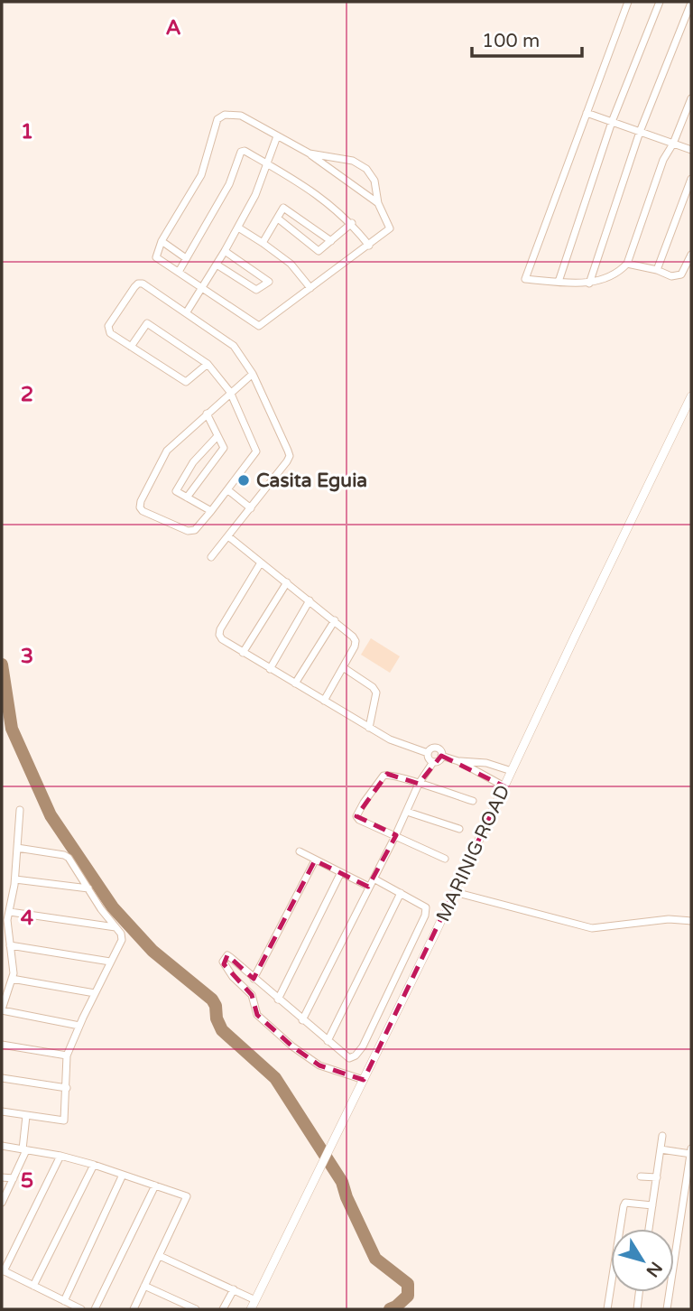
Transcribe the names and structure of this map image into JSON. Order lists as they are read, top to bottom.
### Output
{
  "streets": {
    "street": ["MARINIG ROAD"]
  },
  "places": ["Casita Eguia"],
  "scale_bar": "100 m",
  "north": "bottom right",
  "grid": {
    "columns": ["A"],
    "rows": [
      "1",
      "2",
      "3",
      "4",
      "5"
    ]
  }
}
